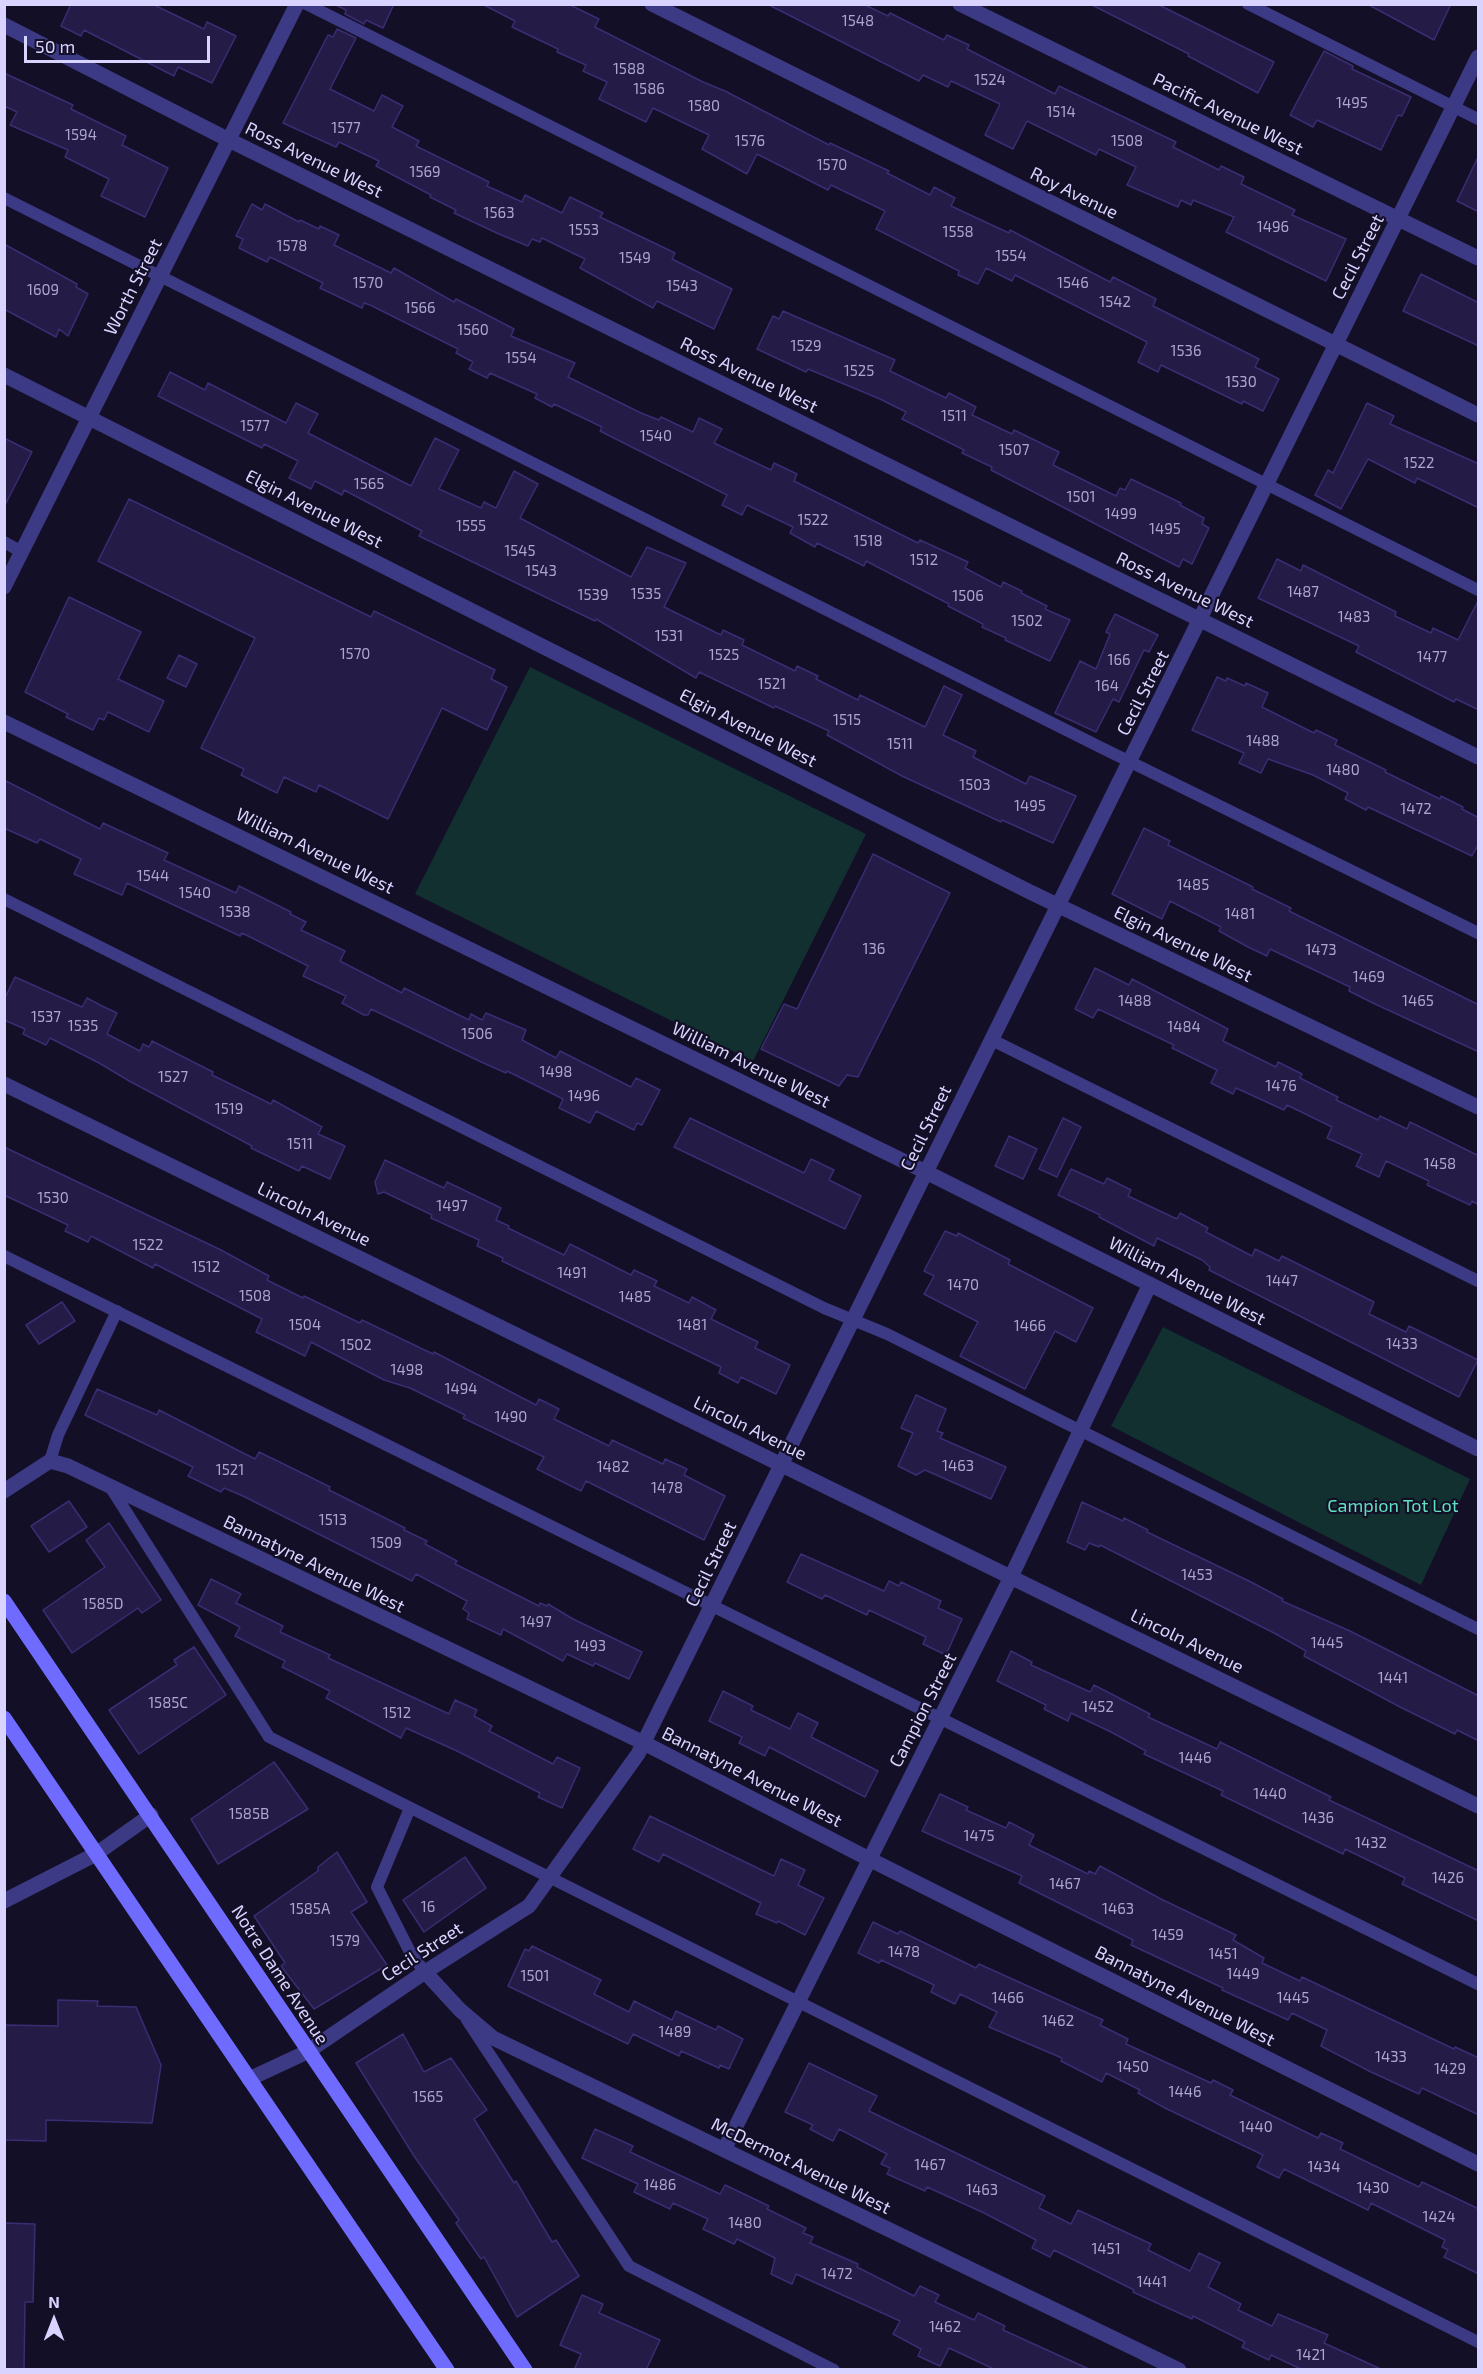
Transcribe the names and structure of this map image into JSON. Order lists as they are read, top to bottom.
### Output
{
  "streets": {
    "main road": ["Notre Dame Avenue"],
    "street": [
      "Pacific Avenue West",
      "Ross Avenue West",
      "Roy Avenue",
      "Cecil Street",
      "Worth Street",
      "Elgin Avenue West",
      "William Avenue West",
      "Lincoln Avenue",
      "Bannatyne Avenue West",
      "Campion Street",
      "McDermot Avenue West"
    ]
  },
  "crossings": [
    ["Pacific Avenue West", "Cecil Street"],
    ["Ross Avenue West", "Cecil Street"],
    ["Ross Avenue West", "Worth Street"],
    ["Roy Avenue", "Cecil Street"],
    ["Cecil Street", "Elgin Avenue West"],
    ["Cecil Street", "William Avenue West"],
    ["Cecil Street", "Lincoln Avenue"],
    ["Cecil Street", "Bannatyne Avenue West"],
    ["Cecil Street", "Notre Dame Avenue"],
    ["Cecil Street", "McDermot Avenue West"],
    ["Worth Street", "Elgin Avenue West"],
    ["William Avenue West", "Campion Street"],
    ["Lincoln Avenue", "Campion Street"],
    ["Bannatyne Avenue West", "Campion Street"],
    ["Campion Street", "McDermot Avenue West"]
  ],
  "parks": ["Campion Tot Lot"],
  "house_numbers": [
    "1548",
    "1588",
    "1524",
    "1586",
    "1495",
    "1580",
    "1514",
    "1577",
    "1594",
    "1576",
    "1508",
    "1570",
    "1569",
    "1563",
    "1496",
    "1553",
    "1558",
    "1578",
    "1554",
    "1549",
    "1570",
    "1546",
    "1543",
    "1609",
    "1542",
    "1566",
    "1560",
    "1529",
    "1536",
    "1554",
    "1525",
    "1530",
    "1511",
    "1577",
    "1540",
    "1507",
    "1522",
    "1565",
    "1501",
    "1499",
    "1522",
    "1555",
    "1495",
    "1518",
    "1545",
    "1512",
    "1543",
    "1487",
    "1535",
    "1539",
    "1506",
    "1483",
    "1502",
    "1531",
    "1570",
    "1525",
    "1477",
    "166",
    "1521",
    "164",
    "1515",
    "1488",
    "1511",
    "1480",
    "1503",
    "1495",
    "1472",
    "1544",
    "1485",
    "1540",
    "1538",
    "1481",
    "136",
    "1473",
    "1469",
    "1488",
    "1465",
    "1537",
    "1535",
    "1484",
    "1506",
    "1498",
    "1527",
    "1476",
    "1496",
    "1519",
    "1511",
    "1458",
    "1530",
    "1497",
    "1522",
    "1512",
    "1491",
    "1447",
    "1470",
    "1508",
    "1485",
    "1504",
    "1481",
    "1466",
    "1433",
    "1502",
    "1498",
    "1494",
    "1490",
    "1463",
    "1482",
    "1521",
    "1478",
    "1513",
    "1509",
    "1453",
    "1585D",
    "1497",
    "1445",
    "1493",
    "1441",
    "1585C",
    "1452",
    "1512",
    "1446",
    "1440",
    "1585B",
    "1436",
    "1475",
    "1432",
    "1426",
    "1467",
    "16",
    "1585A",
    "1463",
    "1459",
    "1579",
    "1478",
    "1451",
    "1449",
    "1501",
    "1466",
    "1445",
    "1462",
    "1489",
    "1433",
    "1450",
    "1429",
    "1446",
    "1565",
    "1440",
    "1467",
    "1434",
    "1486",
    "1430",
    "1463",
    "1424",
    "1480",
    "1451",
    "1472",
    "1441",
    "1462",
    "1421"
  ],
  "scale_bar": "50 m",
  "north": "top"
}
